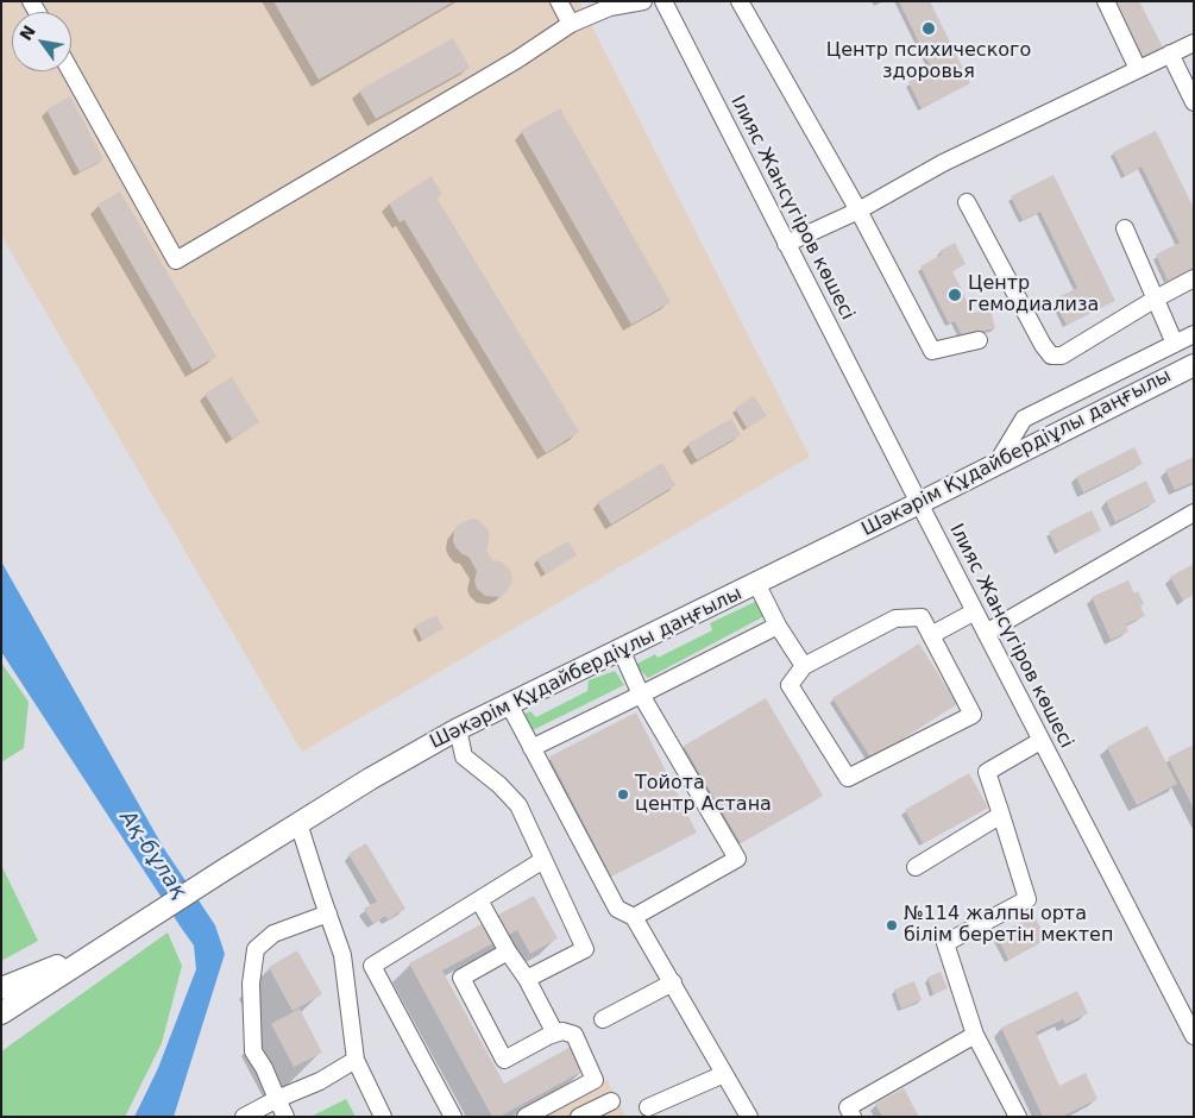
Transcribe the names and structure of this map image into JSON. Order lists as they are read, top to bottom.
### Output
{
  "streets": {
    "main road": ["Шәкәрім Құдайбердіұлы даңғылы"],
    "street": ["Ілияс Жансүгіров көшесі"]
  },
  "crossings": [
    ["Ілияс Жансүгіров көшесі", "Шәкәрім Құдайбердіұлы даңғылы"]
  ],
  "water": ["Ақ-бұлақ"],
  "places": [
    "Центр психического здоровья",
    "Центр гемодиализа",
    "Тойота центр Астана",
    "№114 жалпы орта білім беретін мектеп"
  ],
  "north": "top left"
}
